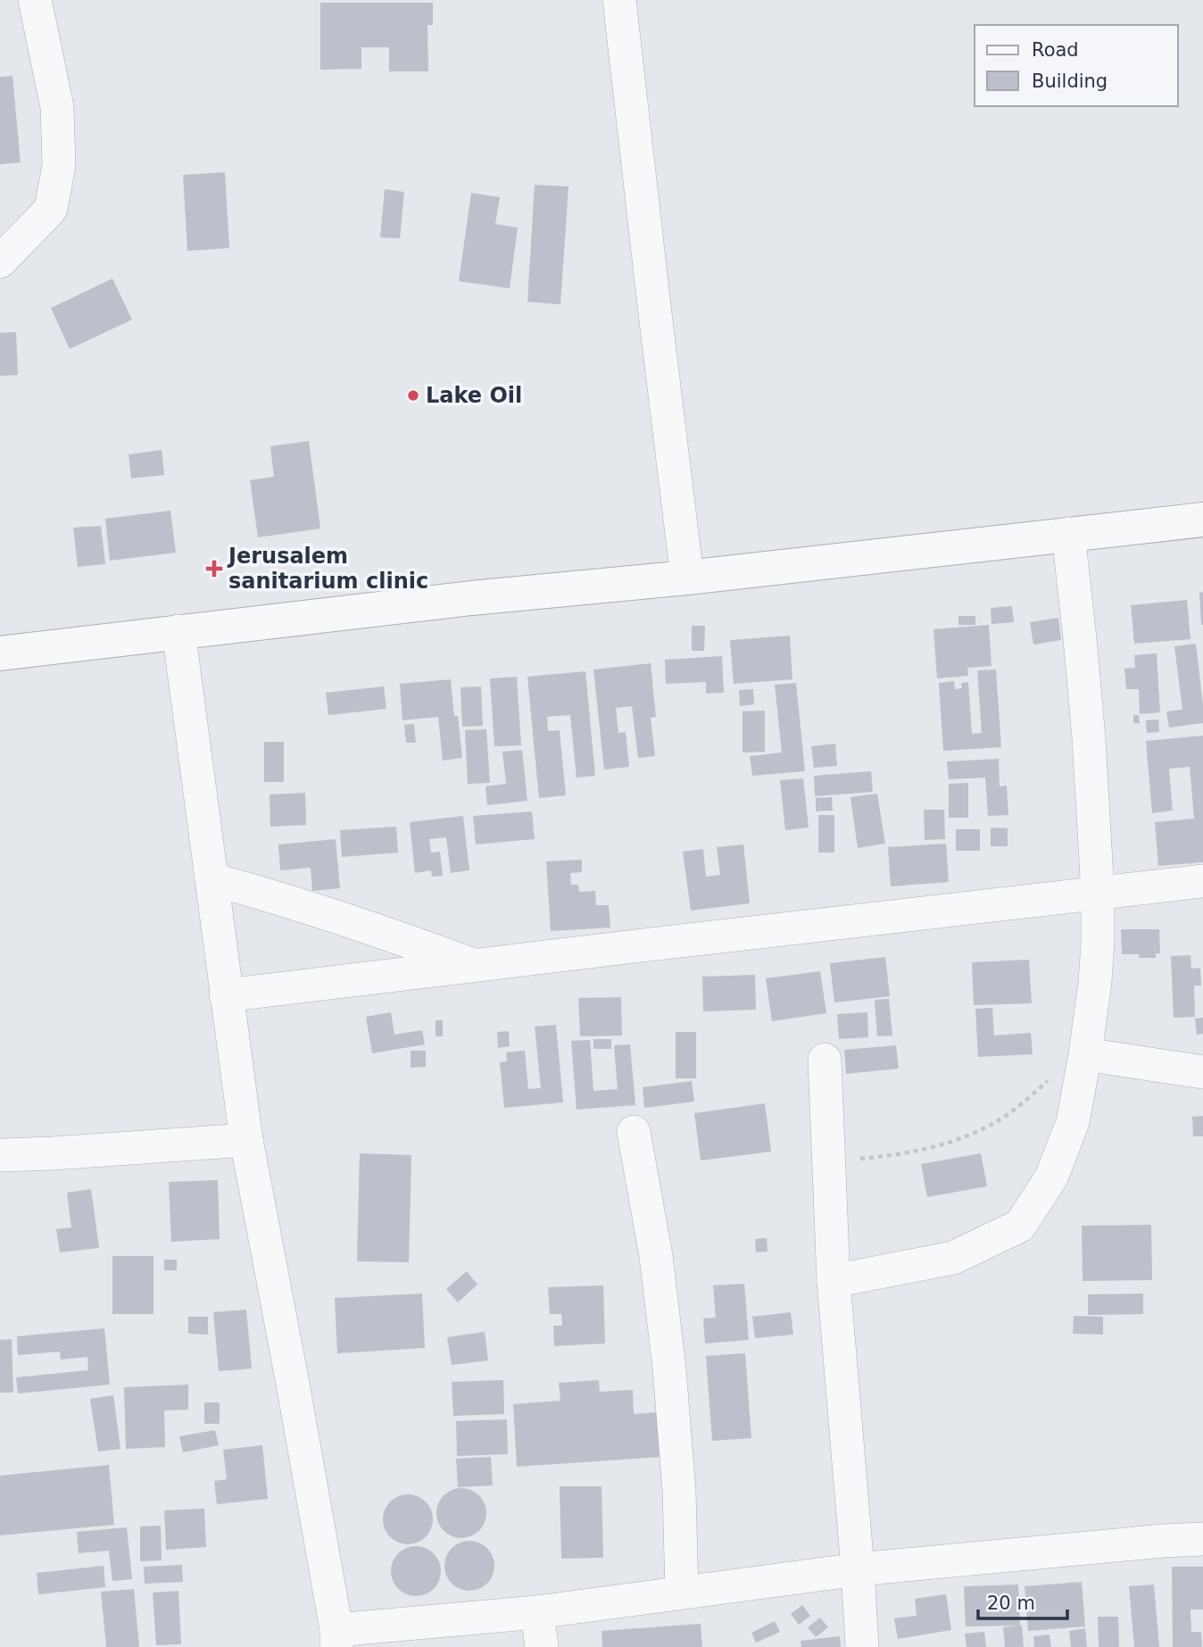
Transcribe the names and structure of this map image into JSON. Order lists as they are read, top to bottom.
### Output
{
  "places": {
    "other": ["Lake Oil"],
    "health": ["Jerusalem sanitarium clinic"]
  },
  "legend": ["Road", "Building"],
  "scale_bar": "20 m"
}
